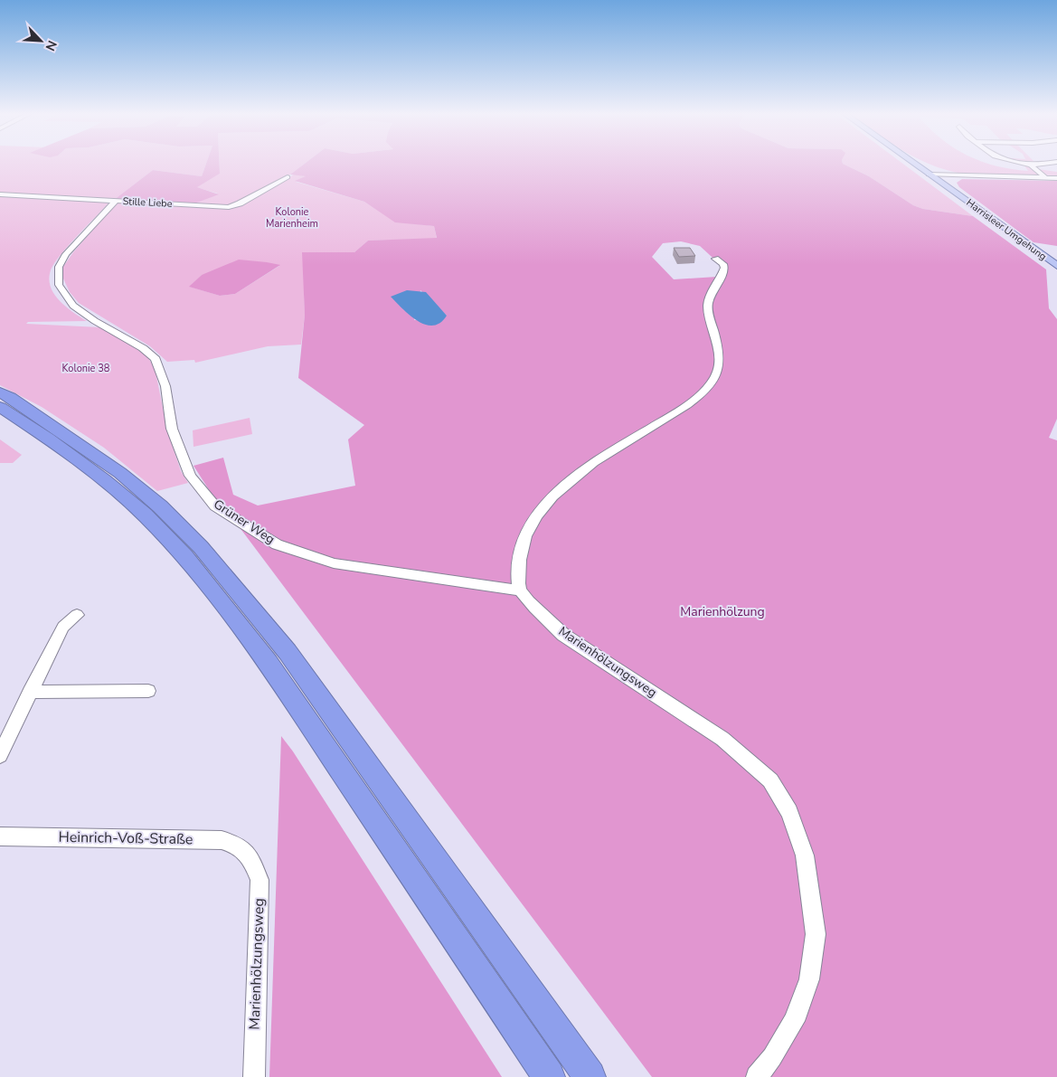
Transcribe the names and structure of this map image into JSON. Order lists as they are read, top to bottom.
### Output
{
  "streets": {
    "main road": ["Harrisleer Umgehung"],
    "street": [
      "Stille Liebe",
      "Grüner Weg",
      "Marienhölzungsweg",
      "Heinrich-Voß-Straße"
    ]
  },
  "crossings": [
    ["Stille Liebe", "Grüner Weg"],
    ["Grüner Weg", "Marienhölzungsweg"],
    ["Marienhölzungsweg", "Heinrich-Voß-Straße"]
  ],
  "parks": ["Kolonie Marienheim", "Kolonie 38", "Marienhölzung"],
  "north": "bottom right"
}
